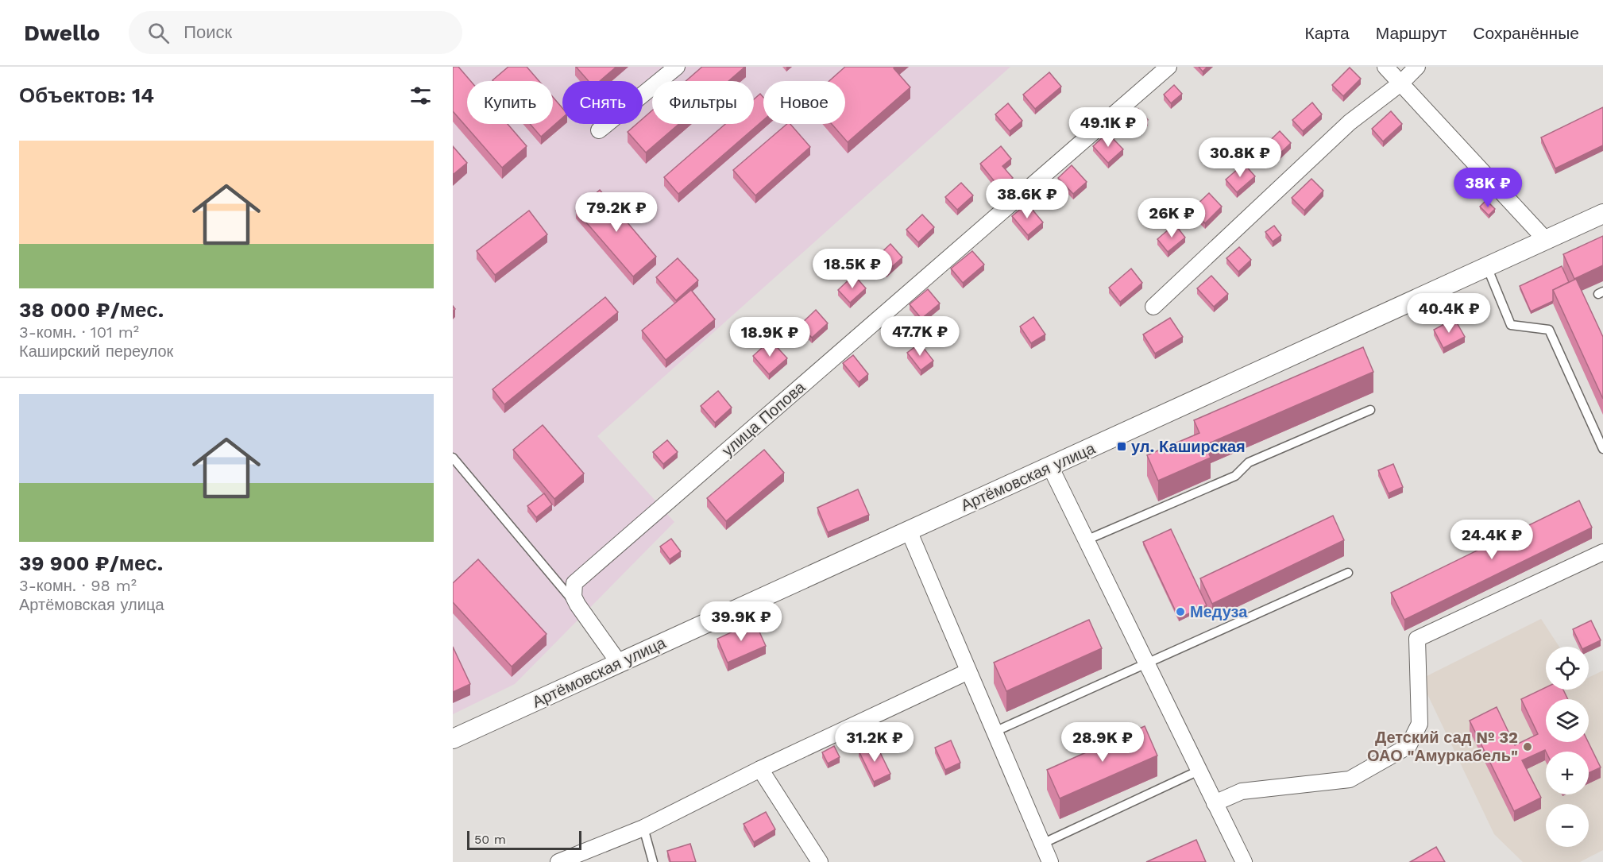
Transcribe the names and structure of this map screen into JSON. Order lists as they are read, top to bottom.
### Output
{
  "streets": {
    "street": ["улица Попова", "Артёмовская улица"]
  },
  "places": {
    "transit": ["ул. Каширская"],
    "other": ["Медуза", "Детский сад № 32 ОАО \"Амуркабель\""]
  },
  "scale_bar": "50 m",
  "page": {
    "header": "Dwello",
    "search": "Поиск",
    "nav": ["Карта", "Маршрут", "Сохранённые"],
    "heading": "Объектов: 14",
    "chip": [
      "Купить",
      "Снять",
      "Фильтры",
      "Новое"
    ],
    "price": [
      "49.1K ₽",
      "30.8K ₽",
      "38K ₽",
      "38.6K ₽",
      "79.2K ₽",
      "26K ₽",
      "18.5K ₽",
      "40.4K ₽",
      "47.7K ₽",
      "18.9K ₽",
      "24.4K ₽",
      "39.9K ₽",
      "31.2K ₽",
      "28.9K ₽"
    ],
    "list": [
      {
        "name": "38 000 ₽/мес.",
        "note": "3-комн. · 101 m² · Каширский переулок"
      },
      {
        "name": "39 900 ₽/мес.",
        "note": "3-комн. · 98 m² · Артёмовская улица"
      }
    ],
    "map_buttons": ["+", "−"],
    "scale": "50 m"
  }
}
